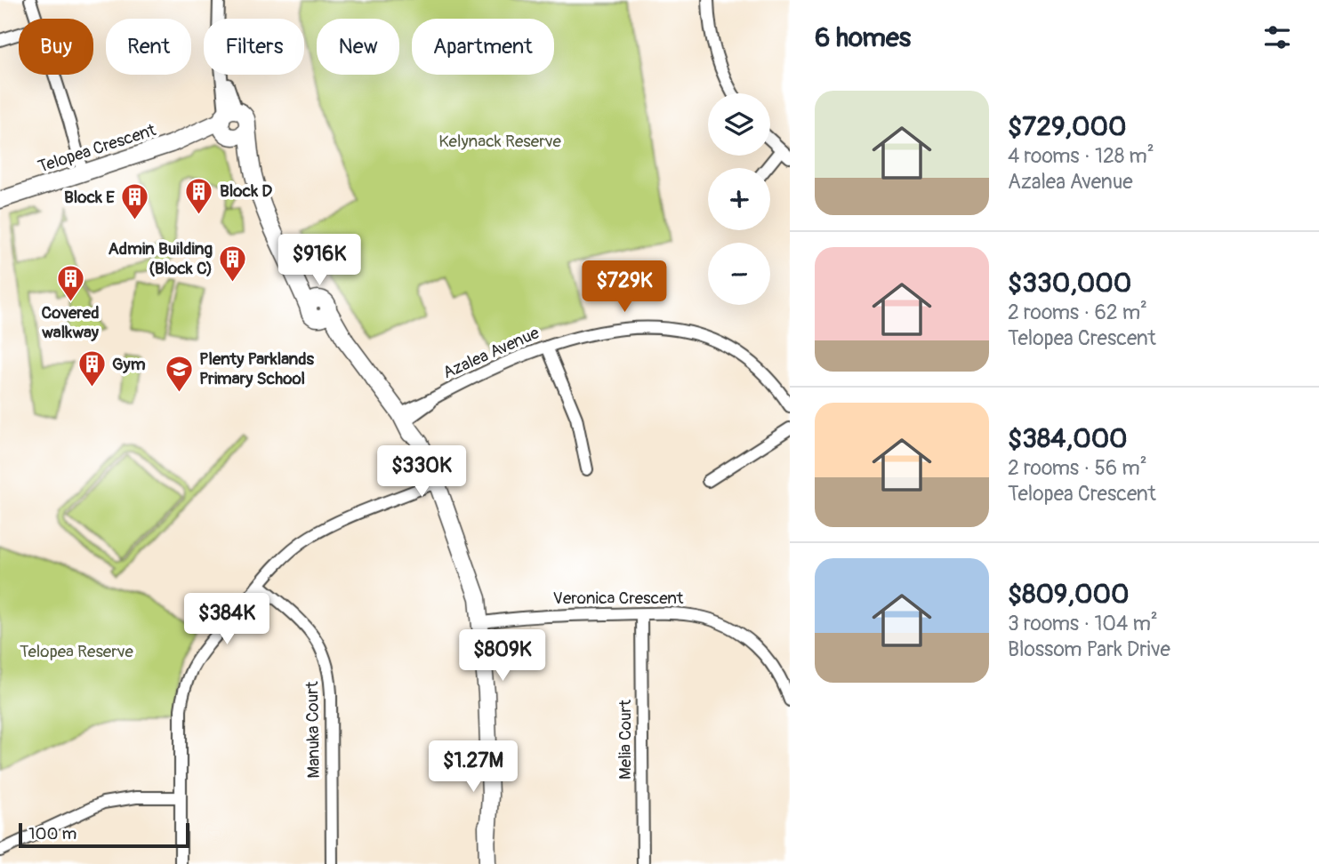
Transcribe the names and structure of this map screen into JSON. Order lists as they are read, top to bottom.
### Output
{
  "streets": {
    "street": [
      "Telopea Crescent",
      "Azalea Avenue",
      "Veronica Crescent",
      "Manuka Court",
      "Melia Court"
    ]
  },
  "crossings": [
    ["Veronica Crescent", "Melia Court"]
  ],
  "parks": ["Kelynack Reserve", "Telopea Reserve"],
  "places": {
    "building": [
      "Block D",
      "Block E",
      "Admin Building (Block C)",
      "Covered walkway",
      "Gym"
    ],
    "school or university": ["Plenty Parklands Primary School"]
  },
  "scale_bar": "100 m",
  "page": {
    "heading": "6 homes",
    "chip": [
      "Buy",
      "Rent",
      "Filters",
      "New",
      "Apartment"
    ],
    "list": [
      {
        "name": "$729,000",
        "note": "4 rooms · 128 m² · Azalea Avenue"
      },
      {
        "name": "$330,000",
        "note": "2 rooms · 62 m² · Telopea Crescent"
      },
      {
        "name": "$384,000",
        "note": "2 rooms · 56 m² · Telopea Crescent"
      },
      {
        "name": "$809,000",
        "note": "3 rooms · 104 m² · Blossom Park Drive"
      }
    ],
    "map_buttons": ["+", "−"],
    "price": [
      "$916K",
      "$729K",
      "$330K",
      "$384K",
      "$809K",
      "$1.27M"
    ],
    "scale": "100 m"
  }
}
